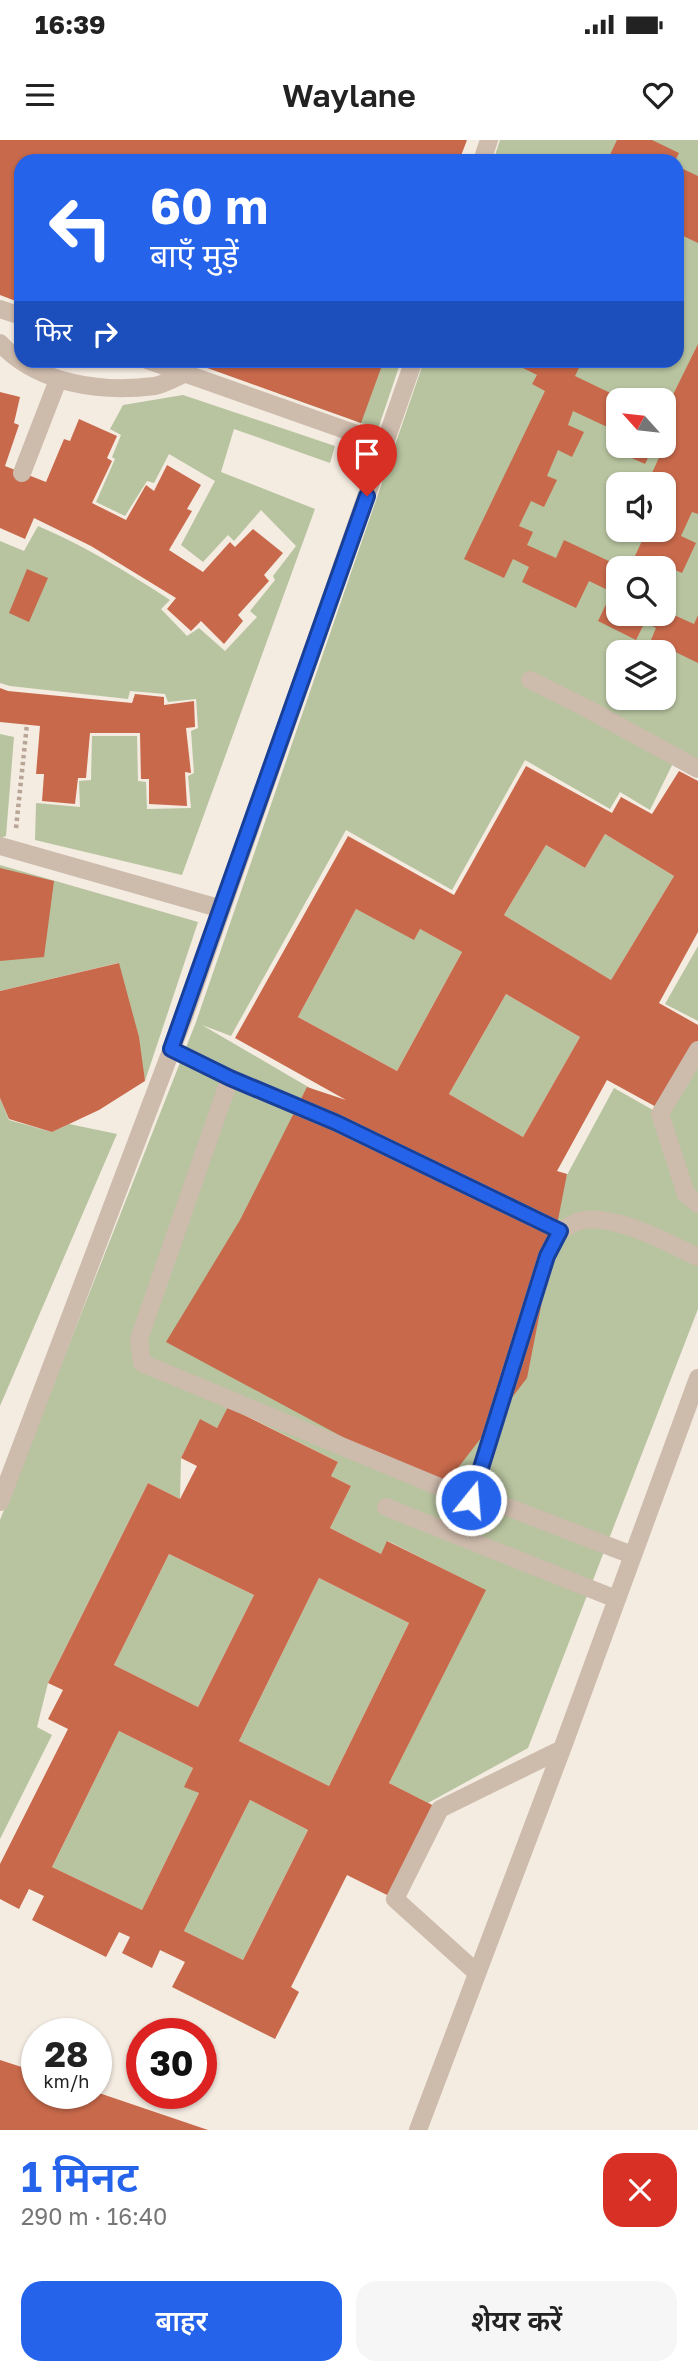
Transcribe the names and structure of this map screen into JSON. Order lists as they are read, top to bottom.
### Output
{
  "north": "top left",
  "page": {
    "status": "16:39",
    "header": "Waylane",
    "turn": ["60 m", "बाएँ मुड़ें"],
    "then": "फिर",
    "speed": "28 km/h",
    "limit": "30",
    "heading": ["1 मिनट", "290 m · 16:40"],
    "buttons": ["बाहर", "शेयर करें"]
  }
}
